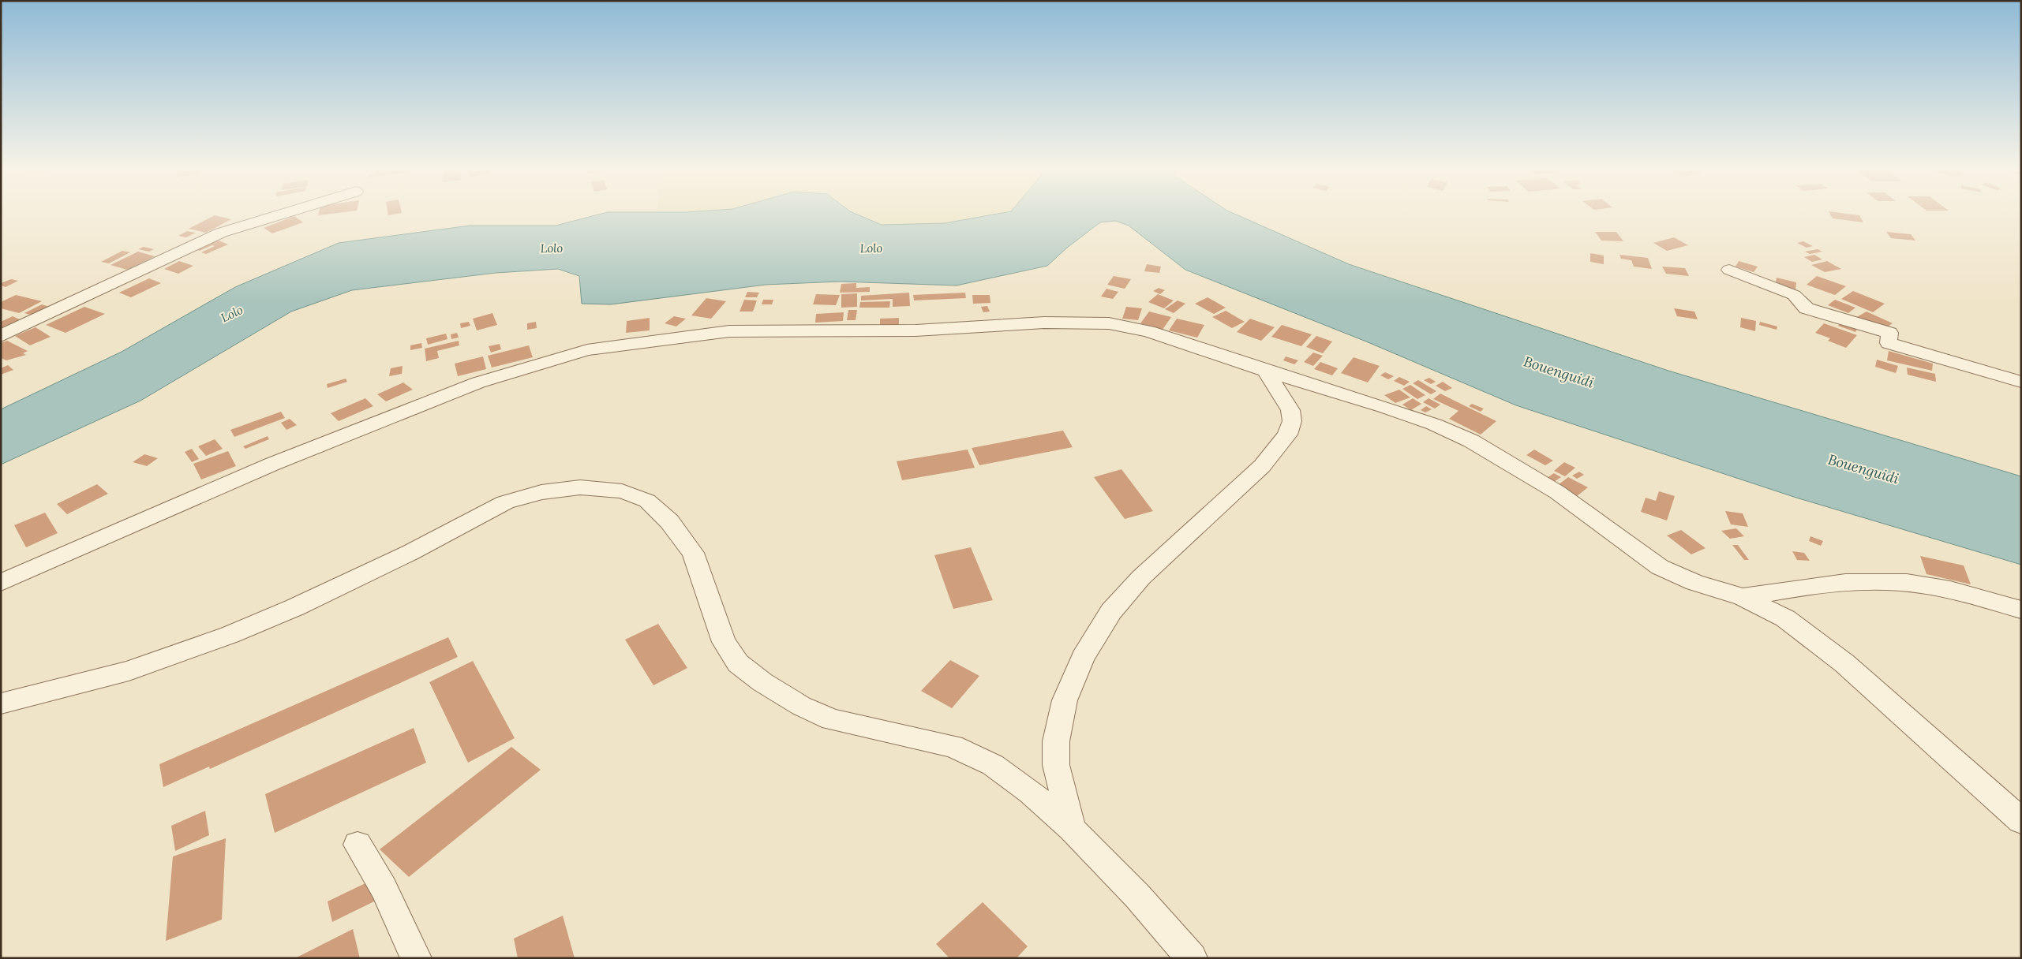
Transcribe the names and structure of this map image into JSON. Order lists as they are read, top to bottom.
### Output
{
  "water": ["Lolo", "Bouenguidi"]
}
